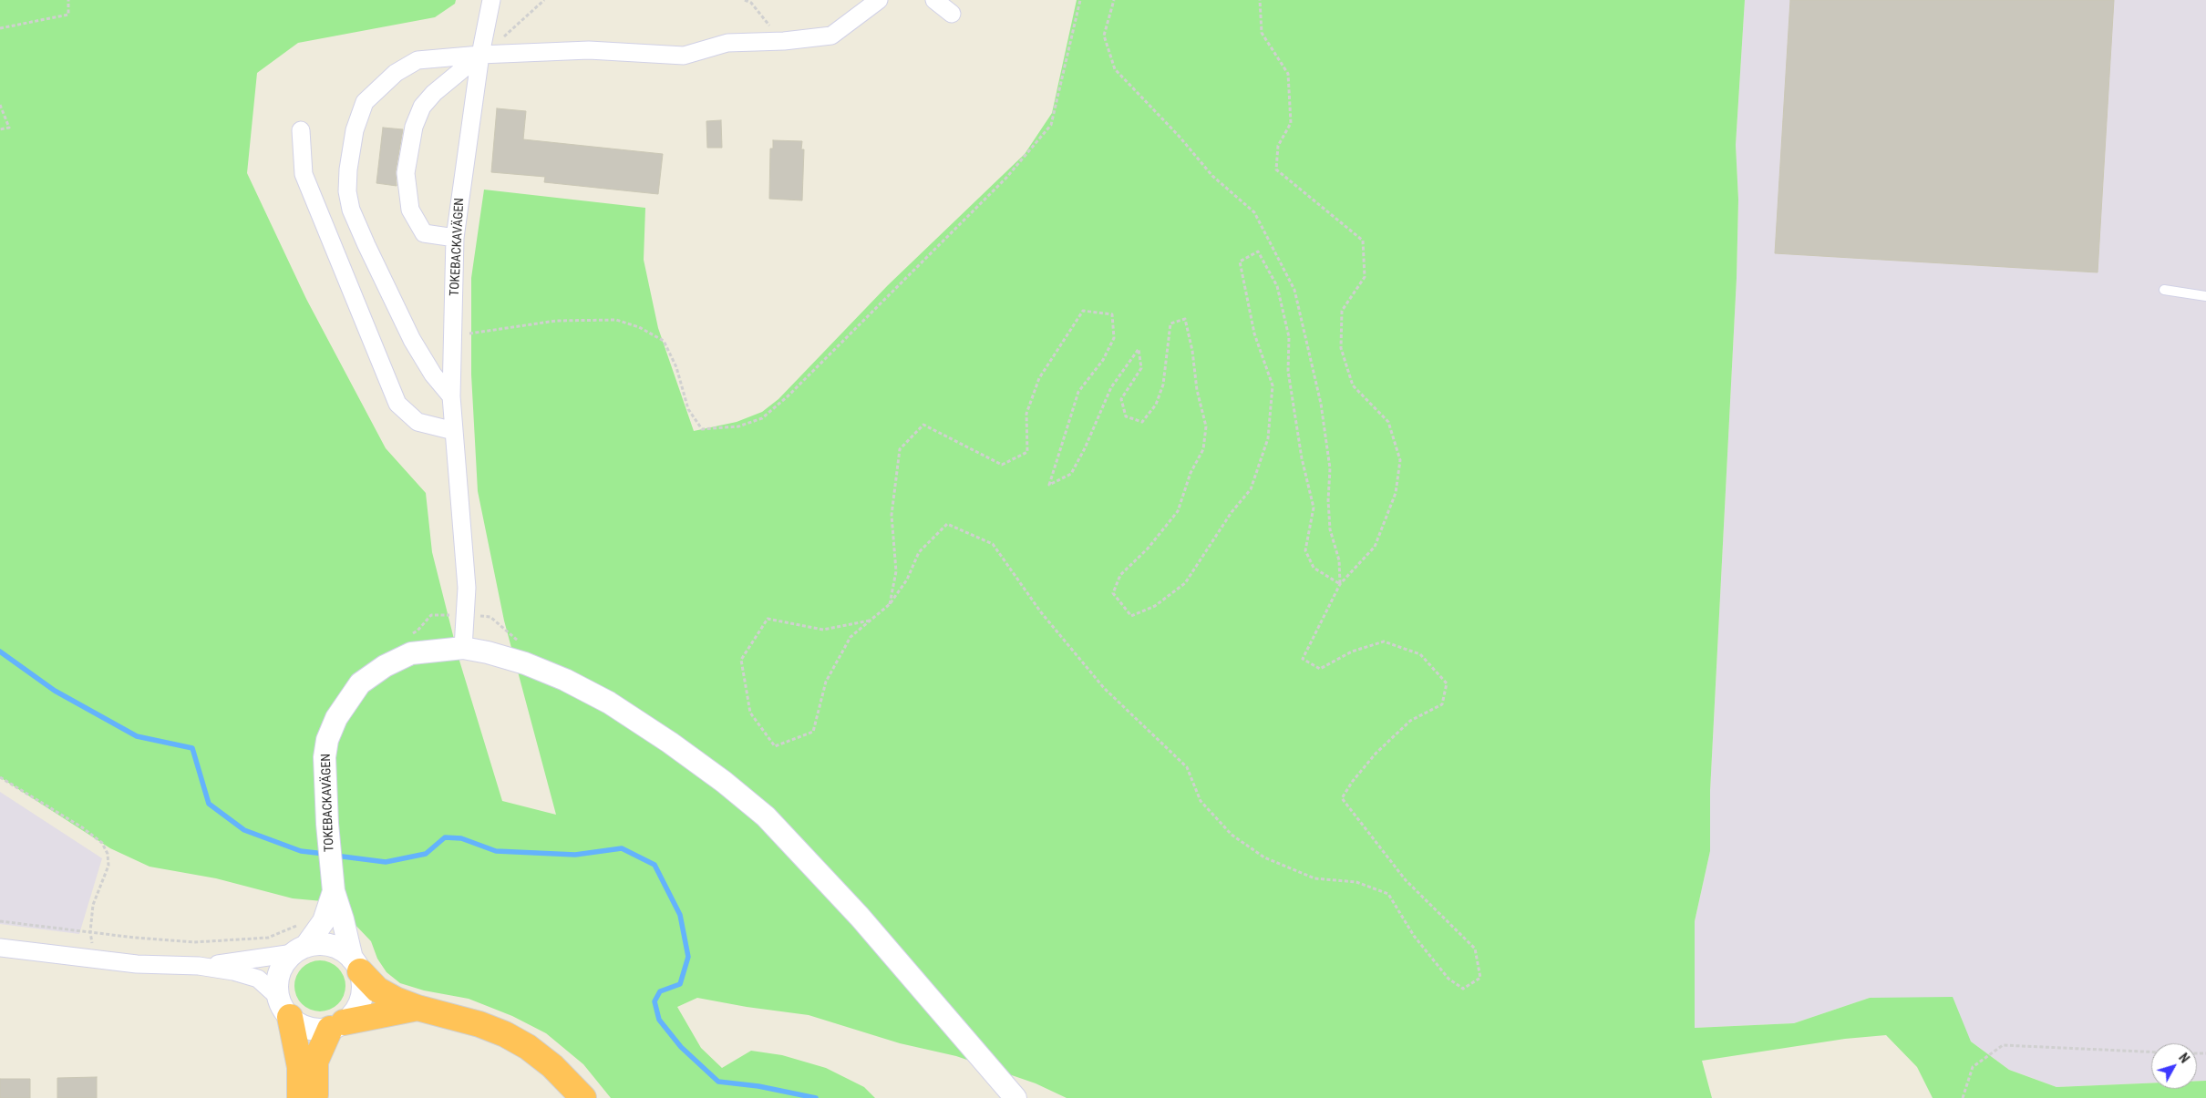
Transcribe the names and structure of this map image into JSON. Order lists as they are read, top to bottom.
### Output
{
  "streets": {
    "street": ["TOKEBACKAVÄGEN"]
  },
  "north": "top right"
}
